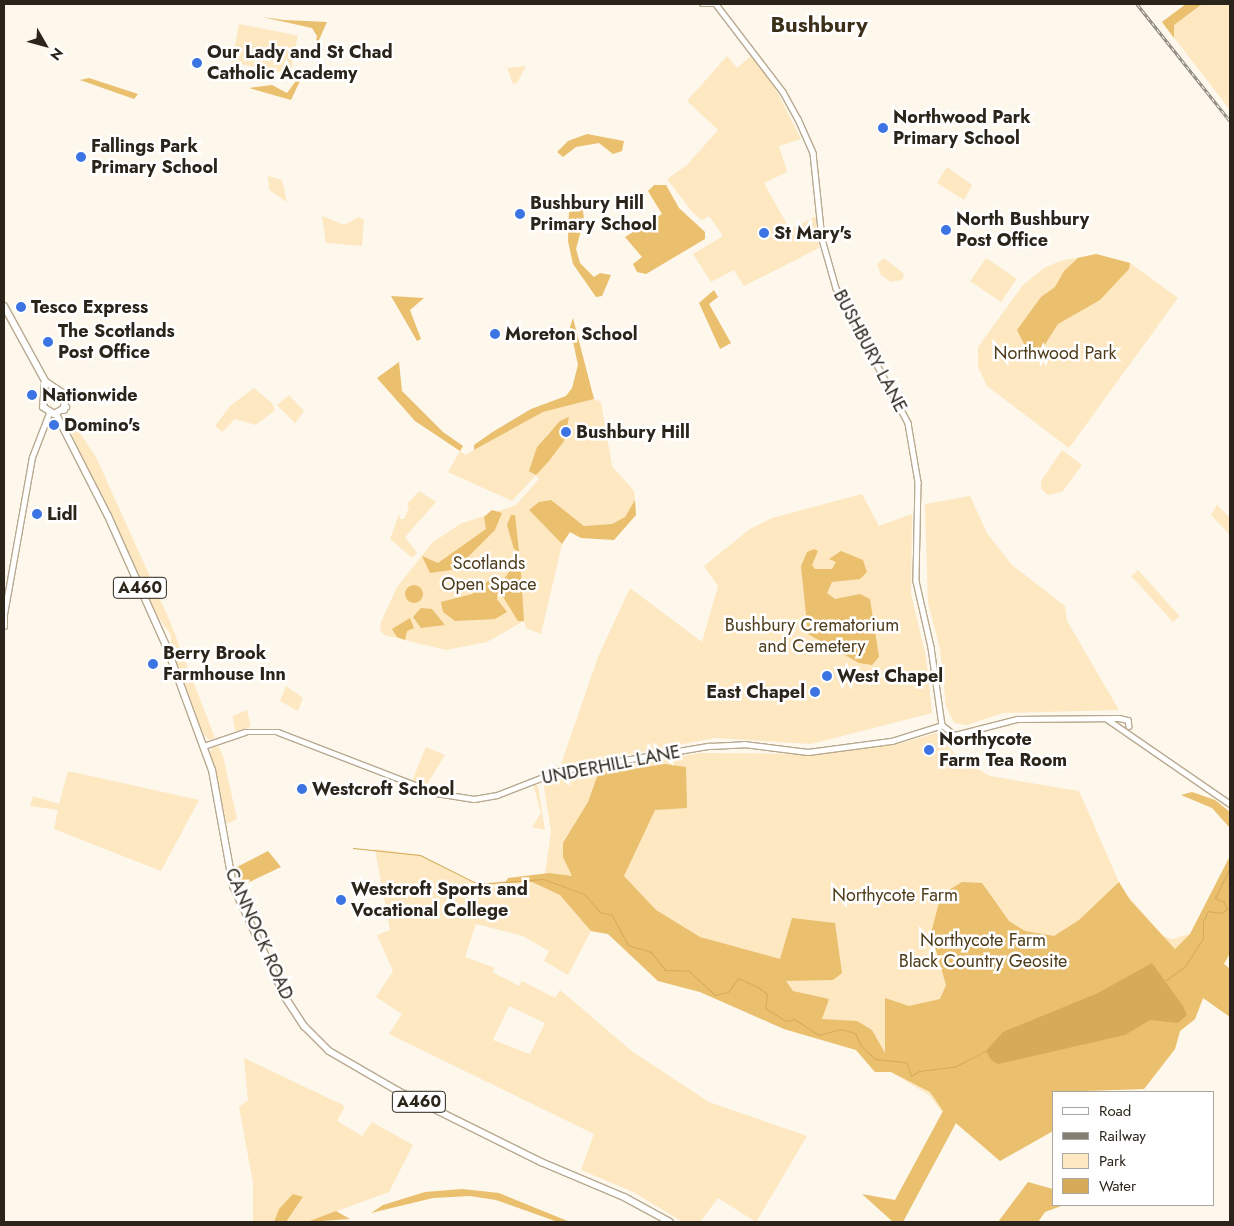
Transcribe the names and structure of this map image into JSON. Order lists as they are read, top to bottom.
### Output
{
  "streets": {
    "highway": ["A460", "CANNOCK ROAD"],
    "street": ["BUSHBURY LANE", "UNDERHILL LANE"]
  },
  "crossings": [
    ["BUSHBURY LANE", "UNDERHILL LANE"],
    ["UNDERHILL LANE", "CANNOCK ROAD"]
  ],
  "districts": ["Bushbury"],
  "parks": [
    "Northwood Park",
    "Scotlands Open Space",
    "Bushbury Crematorium and Cemetery",
    "Northycote Farm",
    "Northycote Farm Black Country Geosite"
  ],
  "places": [
    "Our Lady and St Chad Catholic Academy",
    "Northwood Park Primary School",
    "Fallings Park Primary School",
    "Bushbury Hill Primary School",
    "North Bushbury Post Office",
    "St Mary's",
    "Tesco Express",
    "Moreton School",
    "The Scotlands Post Office",
    "Nationwide",
    "Domino's",
    "Bushbury Hill",
    "Lidl",
    "Berry Brook Farmhouse Inn",
    "West Chapel",
    "East Chapel",
    "Northycote Farm Tea Room",
    "Westcroft School",
    "Westcroft Sports and Vocational College"
  ],
  "legend": [
    "Road",
    "Railway",
    "Park",
    "Water"
  ],
  "north": "bottom right"
}
